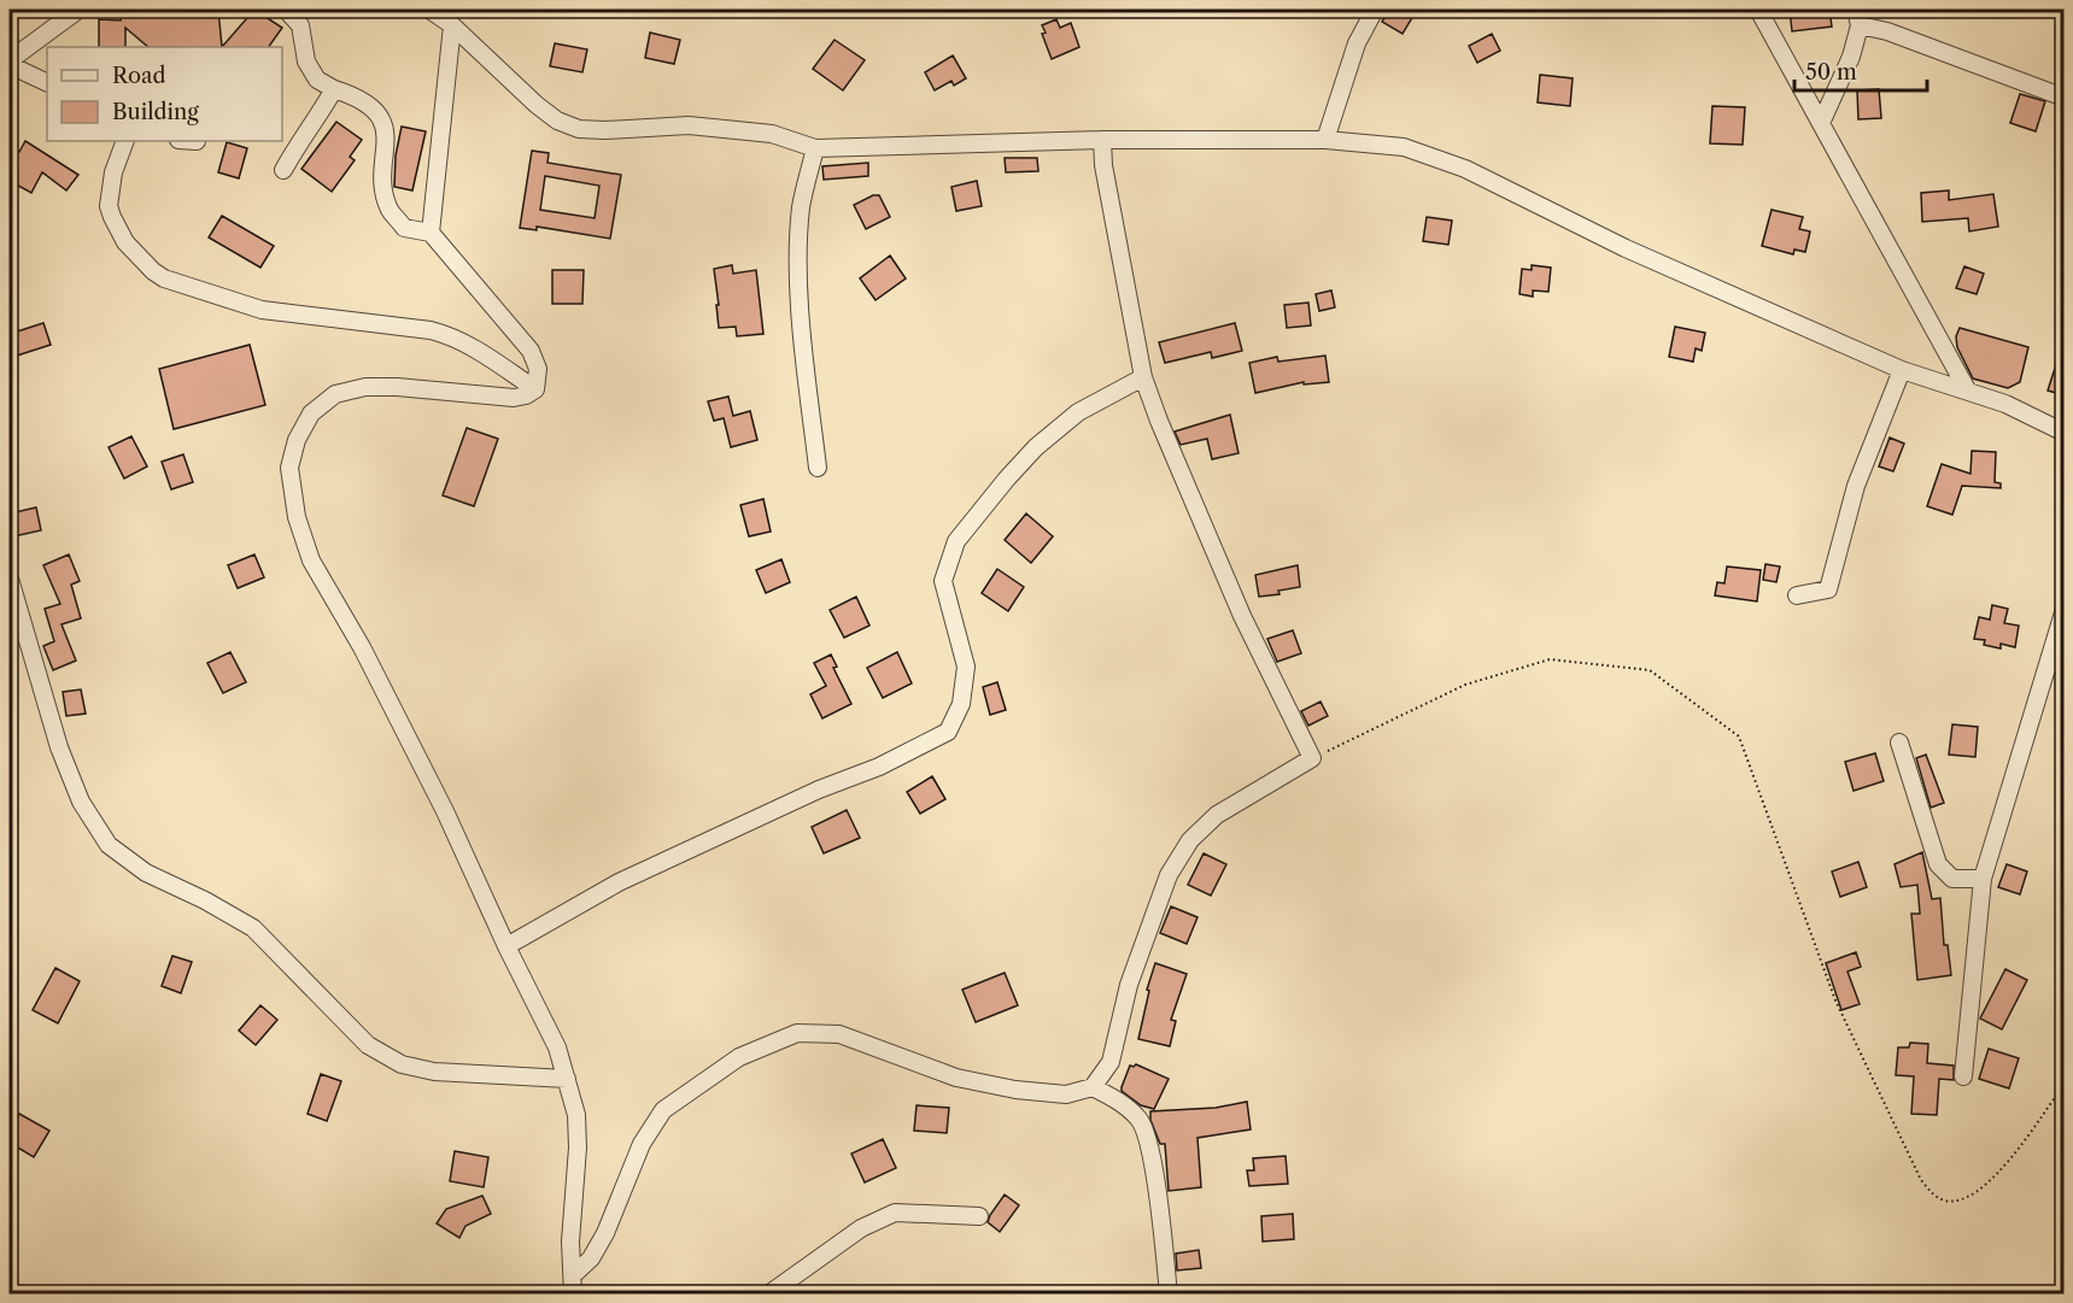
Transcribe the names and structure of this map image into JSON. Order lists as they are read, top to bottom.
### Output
{
  "legend": ["Road", "Building"],
  "scale_bar": "50 m"
}
